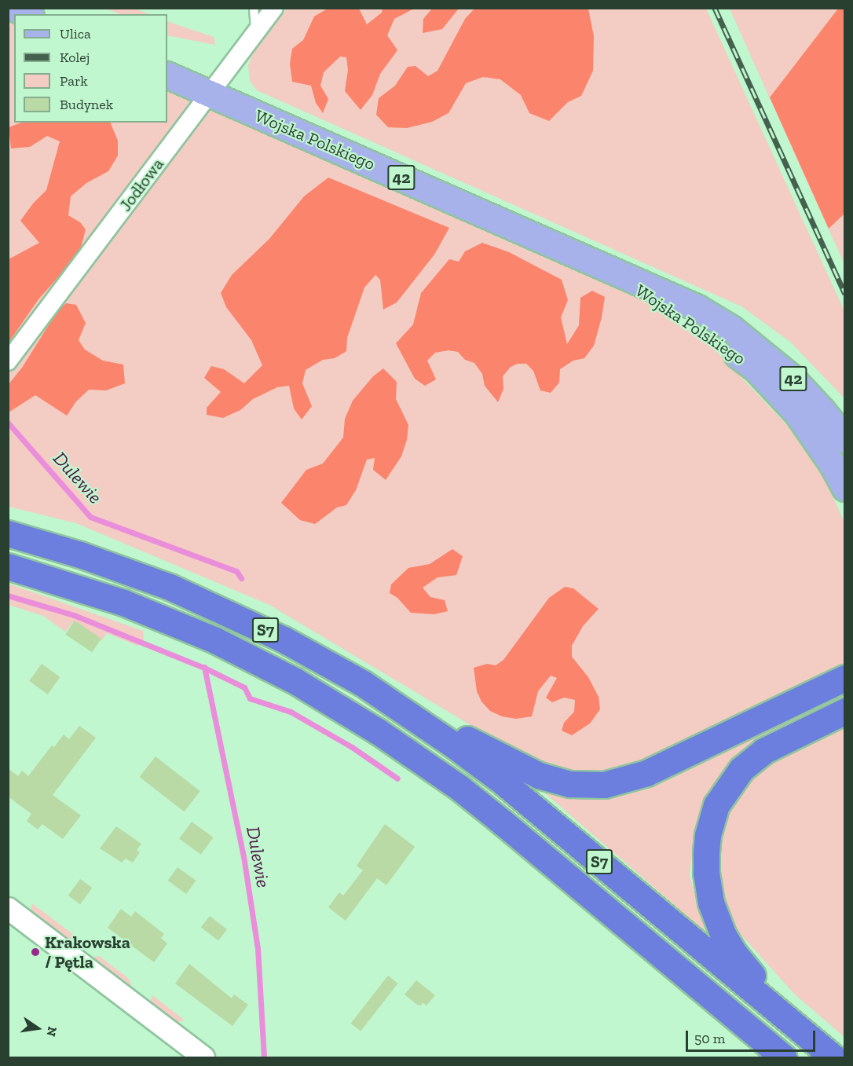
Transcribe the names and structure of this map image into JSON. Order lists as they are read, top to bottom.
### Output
{
  "streets": {
    "highway": ["S7"],
    "main road": ["Wojska Polskiego", "42"],
    "street": ["Jodłowa"]
  },
  "crossings": [
    ["Wojska Polskiego", "Jodłowa"]
  ],
  "water": ["Dulewie"],
  "places": ["Krakowska / Pętla"],
  "legend": [
    "Ulica",
    "Kolej",
    "Park",
    "Budynek"
  ],
  "scale_bar": "50 m",
  "north": "right"
}
